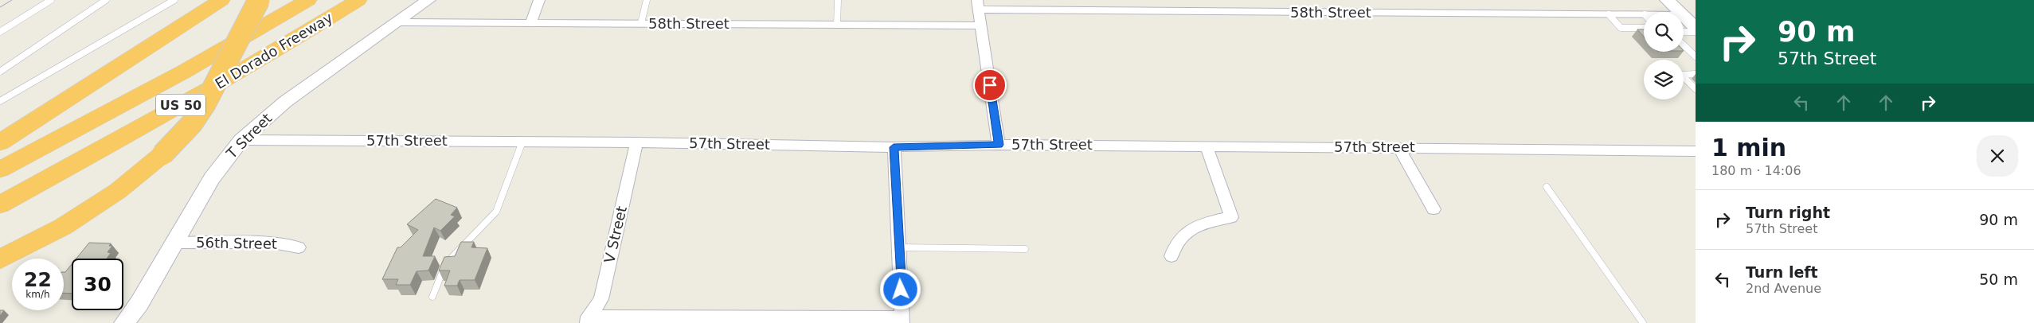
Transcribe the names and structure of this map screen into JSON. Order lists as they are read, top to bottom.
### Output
{
  "streets": {
    "highway": ["El Dorado Freeway", "US 50"],
    "street": [
      "58th Street",
      "T Street",
      "57th Street",
      "V Street",
      "56th Street"
    ]
  },
  "crossings": [
    ["58th Street", "T Street"],
    ["T Street", "57th Street"],
    ["T Street", "56th Street"],
    ["57th Street", "V Street"]
  ],
  "page": {
    "turn": ["90 m", "57th Street"],
    "heading": ["1 min", "180 m · 14:06"],
    "list": [
      {
        "name": "Turn right",
        "note": "57th Street",
        "value": "90 m"
      },
      {
        "name": "Turn left",
        "note": "2nd Avenue",
        "value": "50 m"
      }
    ],
    "speed": "22 km/h",
    "limit": "30"
  }
}
